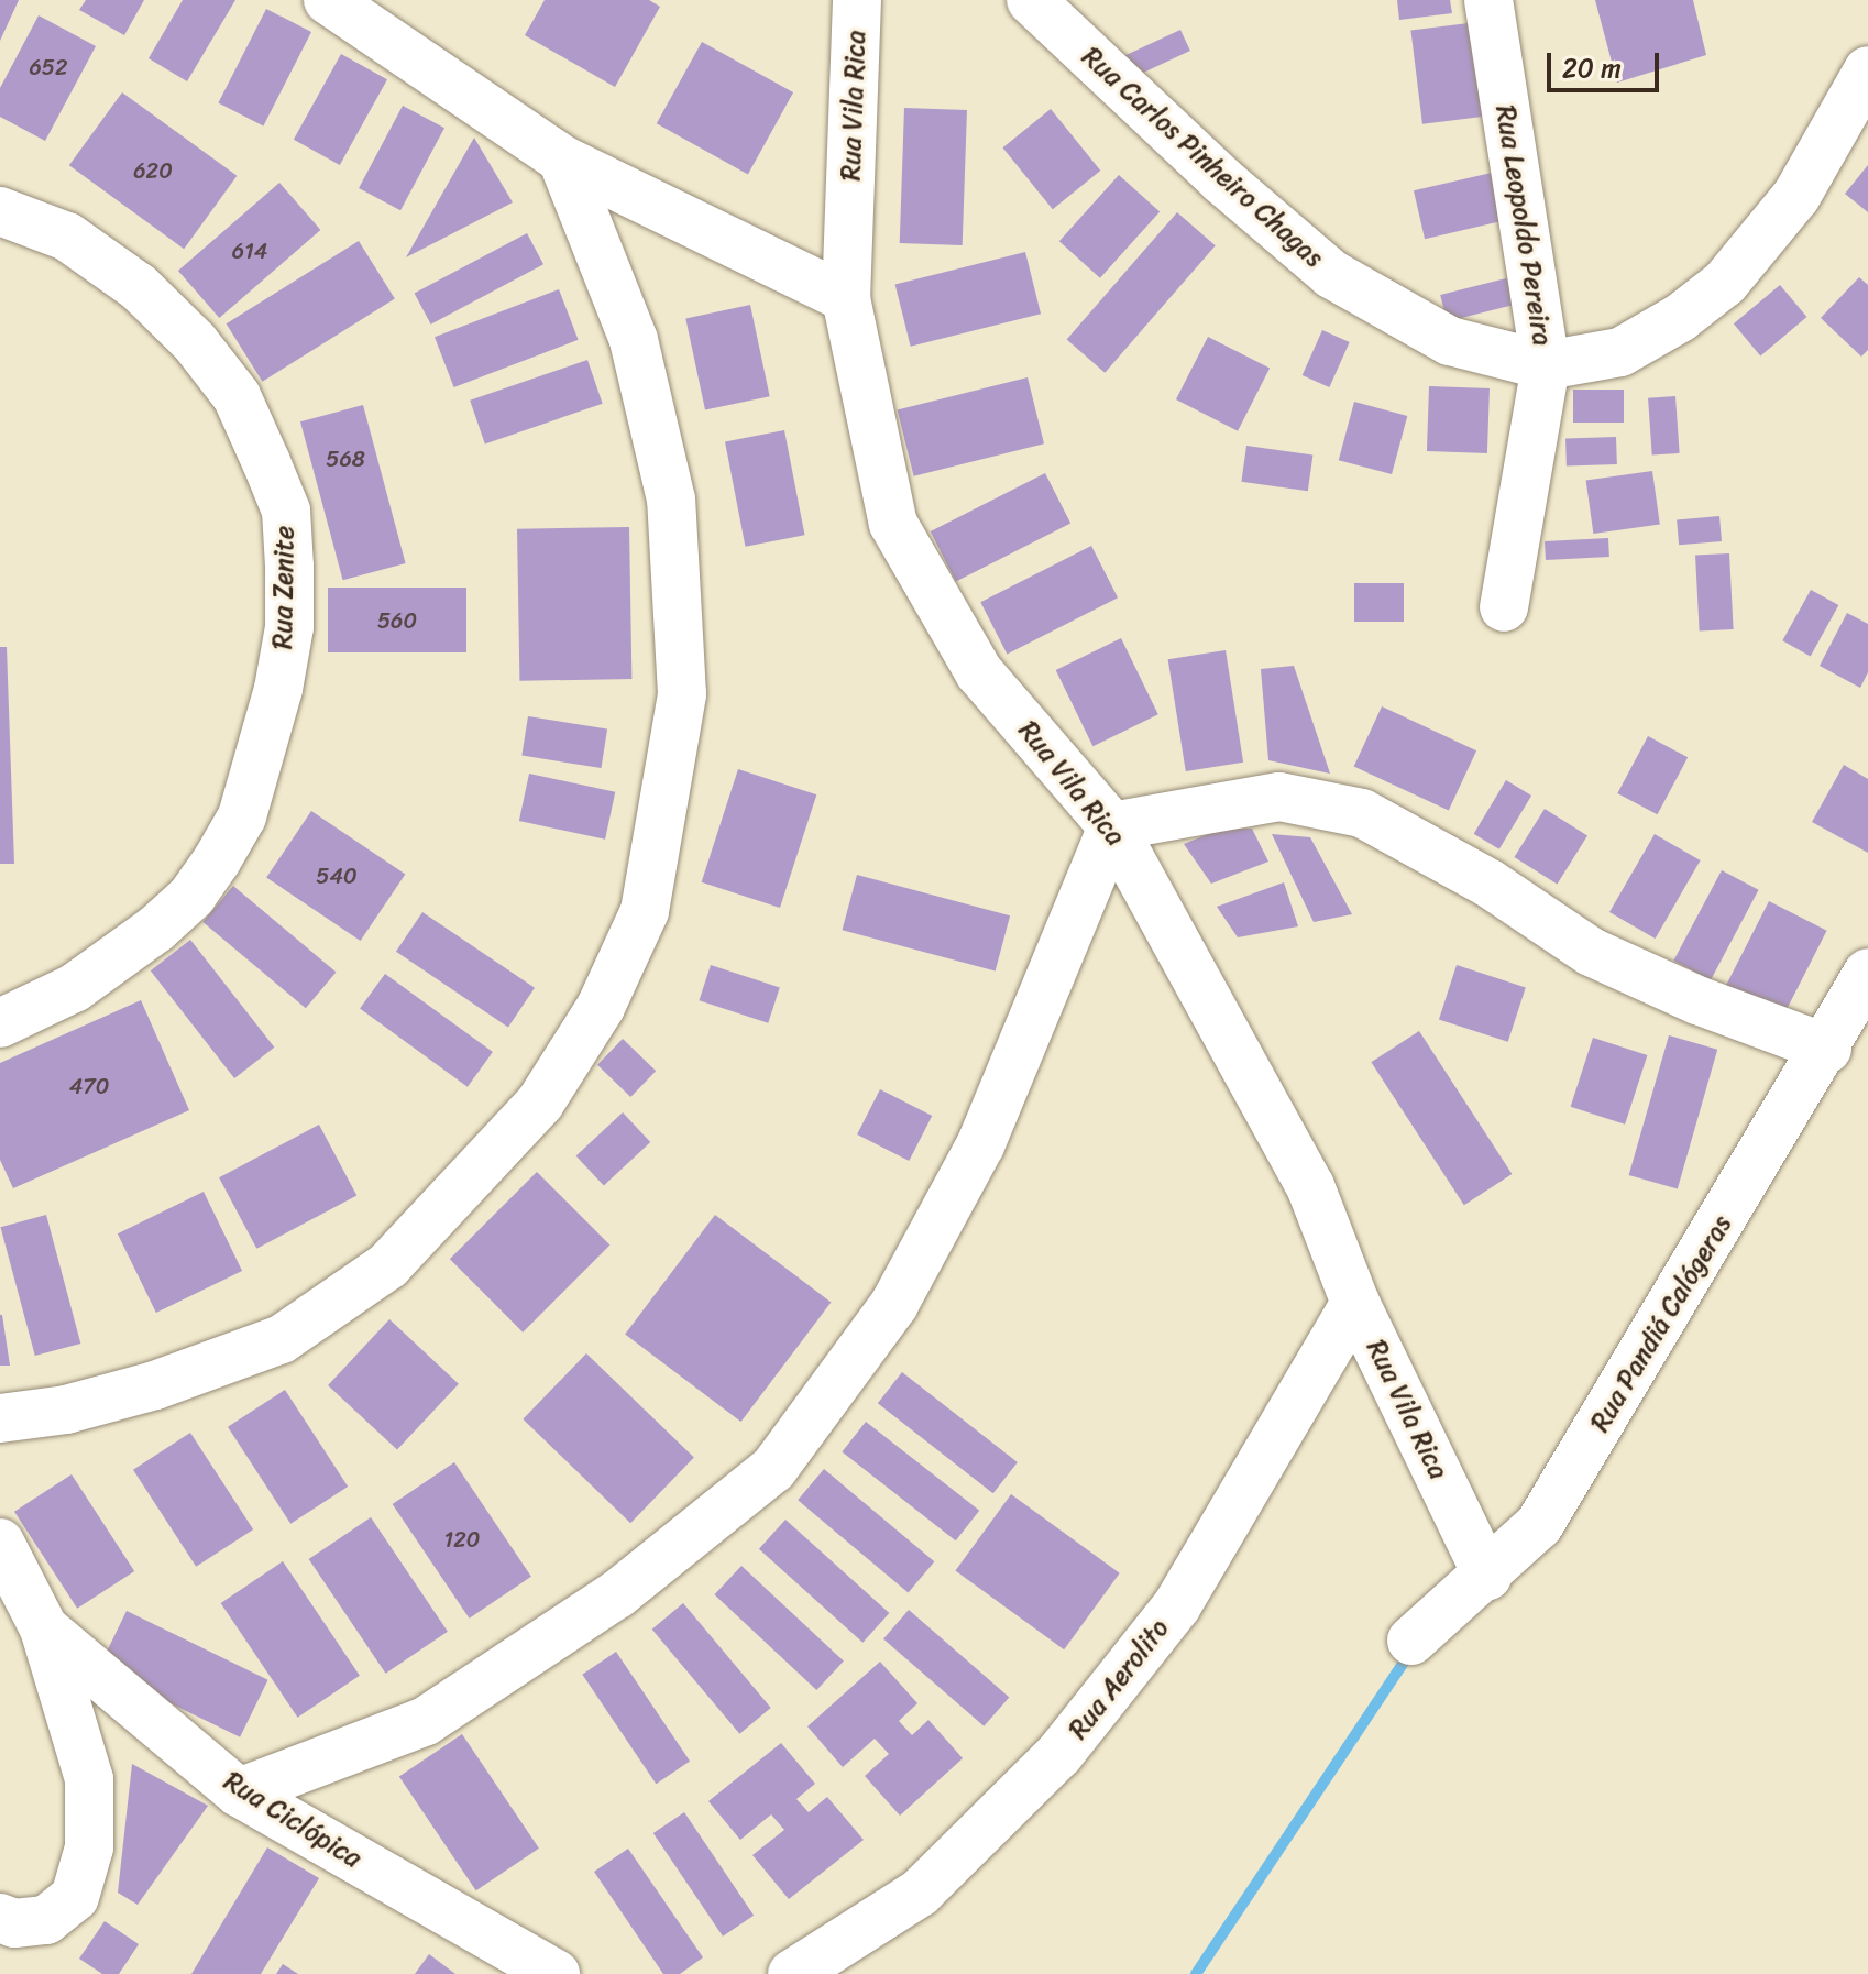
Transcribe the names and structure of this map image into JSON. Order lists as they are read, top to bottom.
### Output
{
  "streets": {
    "street": [
      "Rua Vila Rica",
      "Rua Carlos Pinheiro Chagas",
      "Rua Leopoldo Pereira",
      "Rua Zenite",
      "Rua Pandiá Calógeras",
      "Rua Aerolito",
      "Rua Ciclópica"
    ]
  },
  "crossings": [
    ["Rua Vila Rica", "Rua Pandiá Calógeras"],
    ["Rua Vila Rica", "Rua Aerolito"],
    ["Rua Carlos Pinheiro Chagas", "Rua Leopoldo Pereira"]
  ],
  "house_numbers": [
    "652",
    "620",
    "614",
    "568",
    "560",
    "540",
    "470",
    "120"
  ],
  "scale_bar": "20 m"
}
